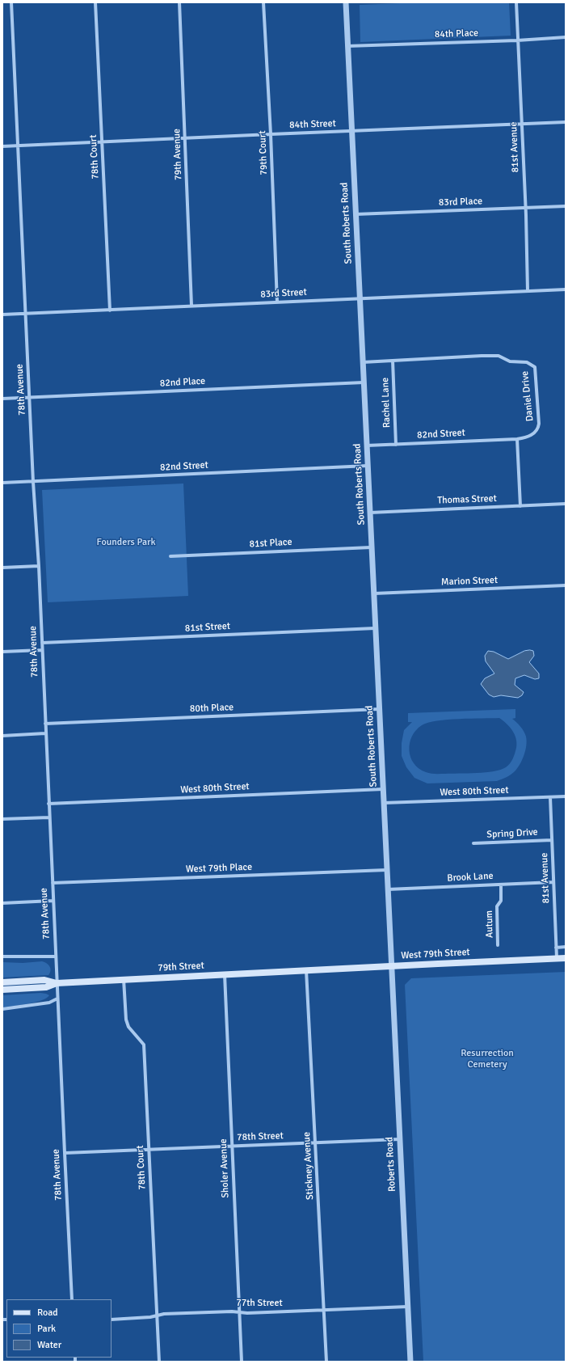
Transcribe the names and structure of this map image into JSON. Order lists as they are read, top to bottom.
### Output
{
  "streets": {
    "main road": ["West 79th Street", "79th Street"],
    "street": [
      "84th Place",
      "84th Street",
      "81st Avenue",
      "79th Court",
      "79th Avenue",
      "78th Court",
      "83rd Place",
      "South Roberts Road",
      "83rd Street",
      "82nd Place",
      "78th Avenue",
      "Daniel Drive",
      "Rachel Lane",
      "82nd Street",
      "Thomas Street",
      "81st Place",
      "Marion Street",
      "81st Street",
      "80th Place",
      "West 80th Street",
      "Spring Drive",
      "West 79th Place",
      "Brook Lane",
      "Autum",
      "78th Street",
      "Roberts Road",
      "Stickney Avenue",
      "Sholer Avenue",
      "77th Street"
    ]
  },
  "crossings": [
    ["84th Place", "81st Avenue"],
    ["84th Place", "South Roberts Road"],
    ["84th Street", "81st Avenue"],
    ["84th Street", "79th Court"],
    ["84th Street", "79th Avenue"],
    ["84th Street", "78th Court"],
    ["84th Street", "South Roberts Road"],
    ["84th Street", "78th Avenue"],
    ["81st Avenue", "83rd Place"],
    ["81st Avenue", "83rd Street"],
    ["81st Avenue", "West 80th Street"],
    ["81st Avenue", "Spring Drive"],
    ["81st Avenue", "Brook Lane"],
    ["81st Avenue", "West 79th Street"],
    ["79th Court", "83rd Street"],
    ["79th Avenue", "83rd Street"],
    ["78th Court", "83rd Street"],
    ["78th Court", "79th Street"],
    ["78th Court", "78th Street"],
    ["78th Court", "77th Street"],
    ["83rd Place", "South Roberts Road"],
    ["South Roberts Road", "83rd Street"],
    ["South Roberts Road", "82nd Place"],
    ["South Roberts Road", "Daniel Drive"],
    ["South Roberts Road", "82nd Street"],
    ["South Roberts Road", "Thomas Street"],
    ["South Roberts Road", "81st Place"],
    ["South Roberts Road", "Marion Street"],
    ["South Roberts Road", "81st Street"],
    ["South Roberts Road", "80th Place"],
    ["South Roberts Road", "West 80th Street"],
    ["South Roberts Road", "West 79th Place"],
    ["South Roberts Road", "Brook Lane"],
    ["South Roberts Road", "West 79th Street"],
    ["South Roberts Road", "Roberts Road"],
    ["83rd Street", "78th Avenue"],
    ["82nd Place", "78th Avenue"],
    ["78th Avenue", "82nd Street"],
    ["78th Avenue", "81st Street"],
    ["78th Avenue", "80th Place"],
    ["78th Avenue", "West 80th Street"],
    ["78th Avenue", "West 79th Place"],
    ["78th Avenue", "79th Street"],
    ["78th Avenue", "78th Street"],
    ["Daniel Drive", "Rachel Lane"],
    ["Daniel Drive", "82nd Street"],
    ["Rachel Lane", "82nd Street"],
    ["Brook Lane", "Autum"],
    ["West 79th Street", "79th Street"],
    ["West 79th Street", "Roberts Road"],
    ["West 79th Street", "Stickney Avenue"],
    ["79th Street", "Stickney Avenue"],
    ["79th Street", "Sholer Avenue"],
    ["78th Street", "Roberts Road"],
    ["78th Street", "Stickney Avenue"],
    ["78th Street", "Sholer Avenue"],
    ["Roberts Road", "77th Street"],
    ["Stickney Avenue", "77th Street"],
    ["Sholer Avenue", "77th Street"]
  ],
  "parks": ["Founders Park", "Resurrection Cemetery"],
  "legend": ["Road", "Park", "Water"]
}
